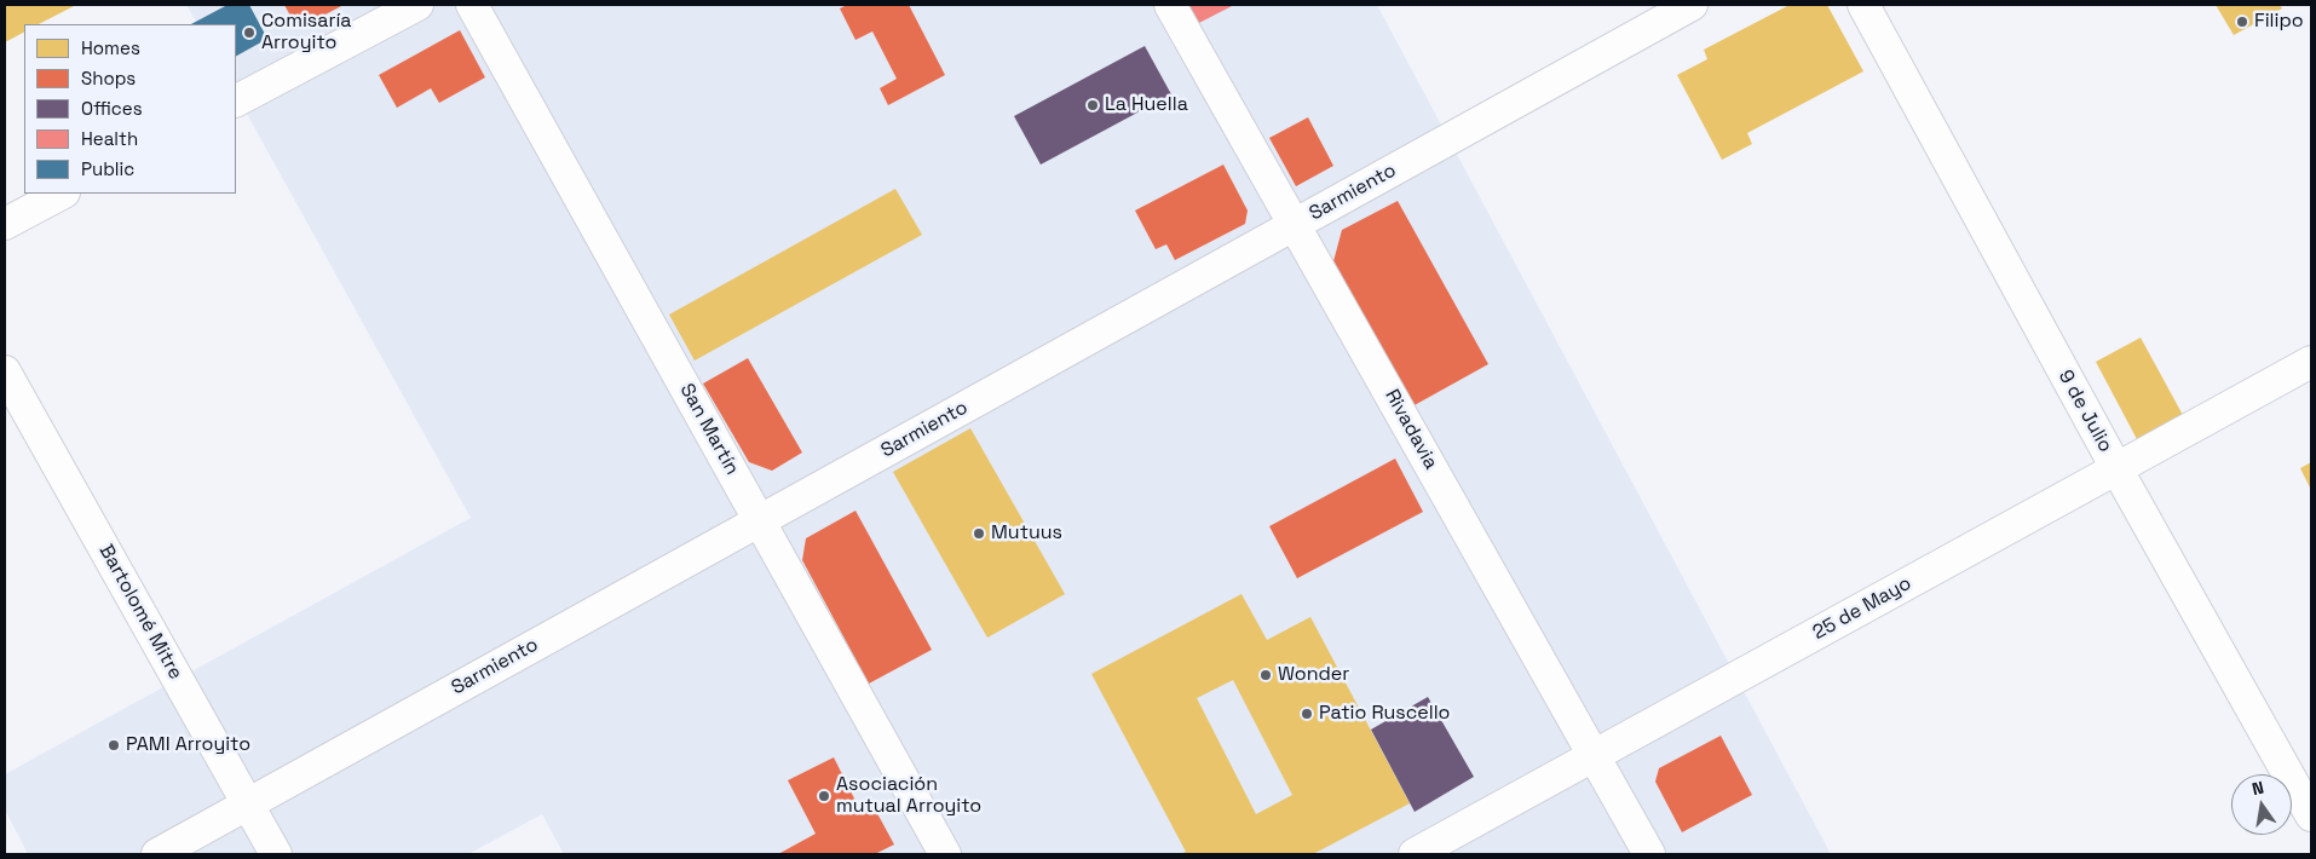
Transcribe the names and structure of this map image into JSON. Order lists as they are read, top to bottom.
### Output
{
  "streets": {
    "street": [
      "Sarmiento",
      "9 de Julio",
      "San Martín",
      "Rivadavia",
      "25 de Mayo",
      "Bartolomé Mitre"
    ]
  },
  "crossings": [
    ["Sarmiento", "San Martín"],
    ["Sarmiento", "Rivadavia"],
    ["Sarmiento", "Bartolomé Mitre"],
    ["9 de Julio", "25 de Mayo"],
    ["Rivadavia", "25 de Mayo"]
  ],
  "places": [
    "Filipo",
    "Comisaría Arroyito",
    "La Huella",
    "Mutuus",
    "Wonder",
    "Patio Ruscello",
    "PAMI Arroyito",
    "Asociación mutual Arroyito"
  ],
  "legend": [
    "Homes",
    "Shops",
    "Offices",
    "Health",
    "Public"
  ],
  "north": "top"
}
